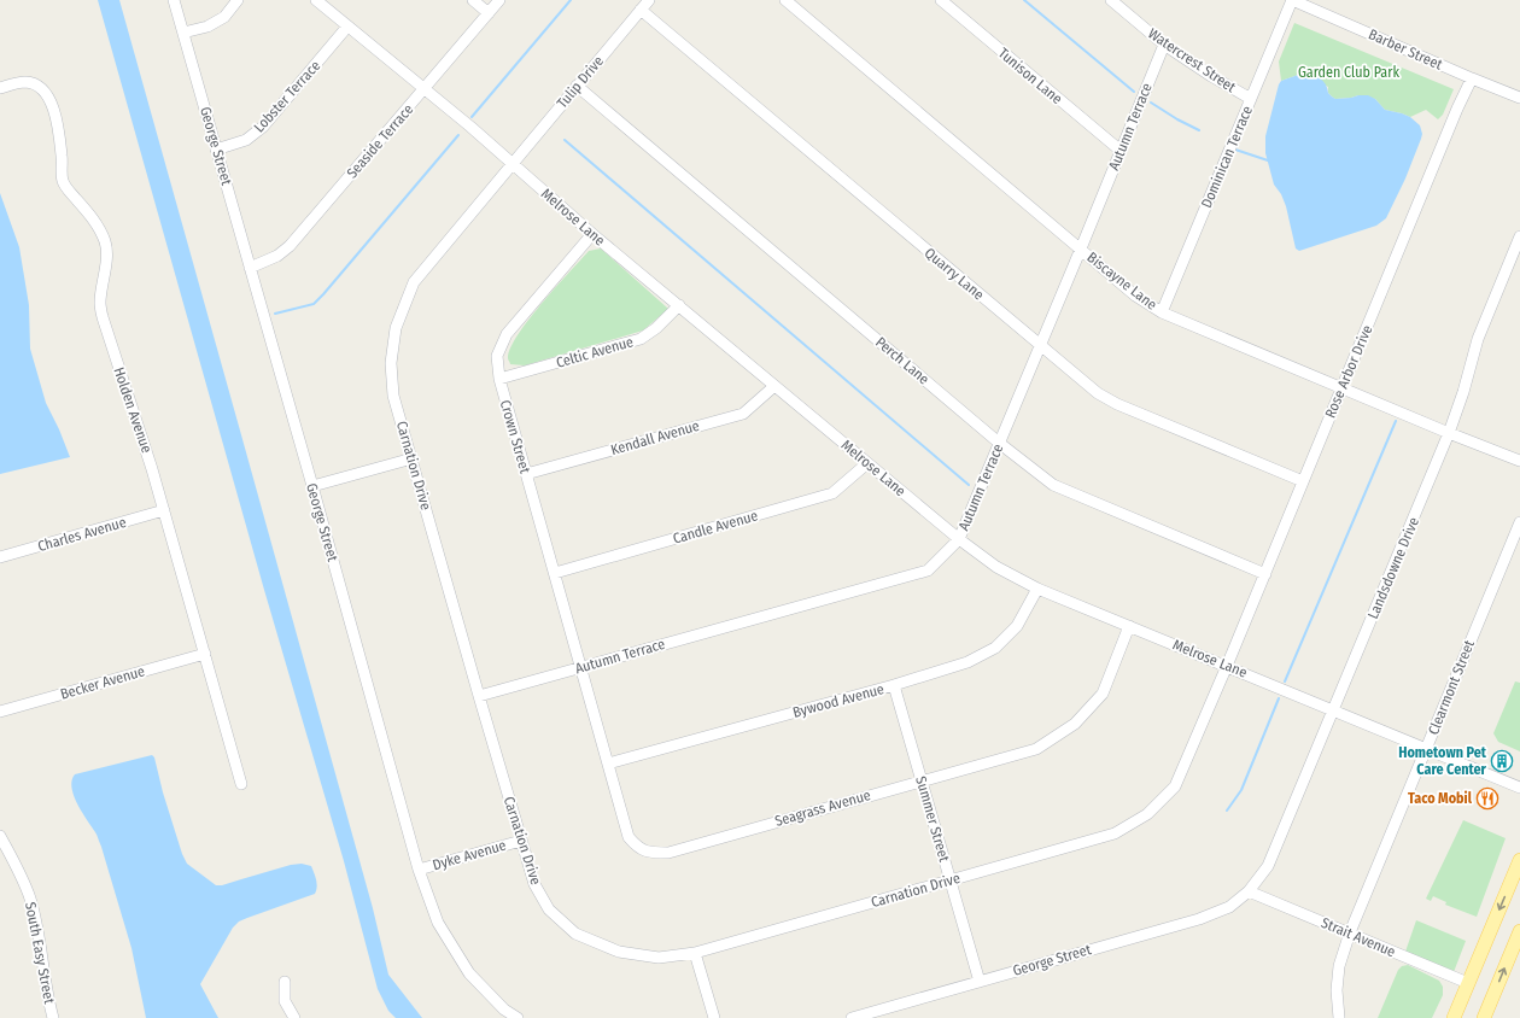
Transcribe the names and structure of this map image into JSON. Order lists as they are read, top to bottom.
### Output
{
  "streets": {
    "street": [
      "Barber Street",
      "Watercrest Street",
      "Tunison Lane",
      "Tulip Drive",
      "Lobster Terrace",
      "Autumn Terrace",
      "Seaside Terrace",
      "George Street",
      "Dominican Terrace",
      "Melrose Lane",
      "Quarry Lane",
      "Biscayne Lane",
      "Celtic Avenue",
      "Perch Lane",
      "Rose Arbor Drive",
      "Holden Avenue",
      "Crown Street",
      "Kendall Avenue",
      "Carnation Drive",
      "Candle Avenue",
      "Charles Avenue",
      "Landsdowne Drive",
      "Becker Avenue",
      "Clearmont Street",
      "Bywood Avenue",
      "Seagrass Avenue",
      "Summer Street",
      "Dyke Avenue",
      "Strait Avenue",
      "South Easy Street"
    ]
  },
  "crossings": [
    ["Barber Street", "Dominican Terrace"],
    ["Barber Street", "Rose Arbor Drive"],
    ["Watercrest Street", "Autumn Terrace"],
    ["Watercrest Street", "Dominican Terrace"],
    ["Tunison Lane", "Autumn Terrace"],
    ["Tulip Drive", "Melrose Lane"],
    ["Tulip Drive", "Quarry Lane"],
    ["Tulip Drive", "Perch Lane"],
    ["Tulip Drive", "Carnation Drive"],
    ["Lobster Terrace", "George Street"],
    ["Lobster Terrace", "Melrose Lane"],
    ["Autumn Terrace", "Melrose Lane"],
    ["Autumn Terrace", "Quarry Lane"],
    ["Autumn Terrace", "Biscayne Lane"],
    ["Autumn Terrace", "Perch Lane"],
    ["Autumn Terrace", "Crown Street"],
    ["Autumn Terrace", "Carnation Drive"],
    ["Autumn Terrace", "Seagrass Avenue"],
    ["Seaside Terrace", "George Street"],
    ["Seaside Terrace", "Melrose Lane"],
    ["George Street", "Landsdowne Drive"],
    ["George Street", "Summer Street"],
    ["George Street", "Dyke Avenue"],
    ["George Street", "Strait Avenue"],
    ["Dominican Terrace", "Biscayne Lane"],
    ["Melrose Lane", "Celtic Avenue"],
    ["Melrose Lane", "Rose Arbor Drive"],
    ["Melrose Lane", "Crown Street"],
    ["Melrose Lane", "Kendall Avenue"],
    ["Melrose Lane", "Carnation Drive"],
    ["Melrose Lane", "Candle Avenue"],
    ["Melrose Lane", "Landsdowne Drive"],
    ["Melrose Lane", "Clearmont Street"],
    ["Melrose Lane", "Bywood Avenue"],
    ["Melrose Lane", "Seagrass Avenue"],
    ["Quarry Lane", "Rose Arbor Drive"],
    ["Biscayne Lane", "Rose Arbor Drive"],
    ["Biscayne Lane", "Landsdowne Drive"],
    ["Celtic Avenue", "Crown Street"],
    ["Perch Lane", "Rose Arbor Drive"],
    ["Rose Arbor Drive", "Carnation Drive"],
    ["Holden Avenue", "Charles Avenue"],
    ["Holden Avenue", "Becker Avenue"],
    ["Crown Street", "Kendall Avenue"],
    ["Crown Street", "Candle Avenue"],
    ["Crown Street", "Seagrass Avenue"],
    ["Carnation Drive", "Summer Street"],
    ["Carnation Drive", "Dyke Avenue"],
    ["Landsdowne Drive", "Strait Avenue"],
    ["Clearmont Street", "Strait Avenue"],
    ["Bywood Avenue", "Seagrass Avenue"],
    ["Bywood Avenue", "Summer Street"],
    ["Seagrass Avenue", "Summer Street"]
  ],
  "parks": ["Garden Club Park"],
  "places": {
    "building": ["Hometown Pet Care Center"],
    "restaurant": ["Taco Mobil"]
  }
}
